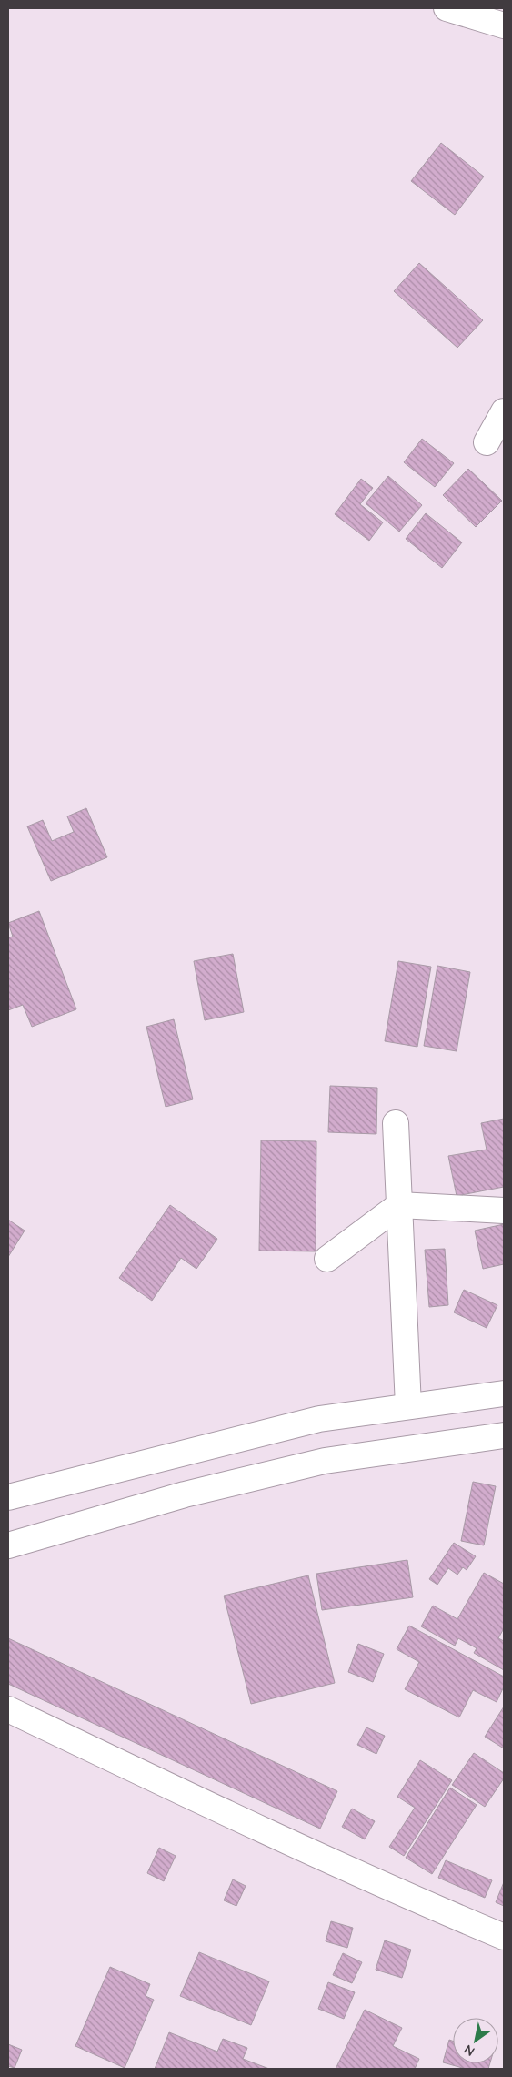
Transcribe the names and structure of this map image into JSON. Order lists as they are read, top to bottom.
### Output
{
  "north": "bottom left"
}
